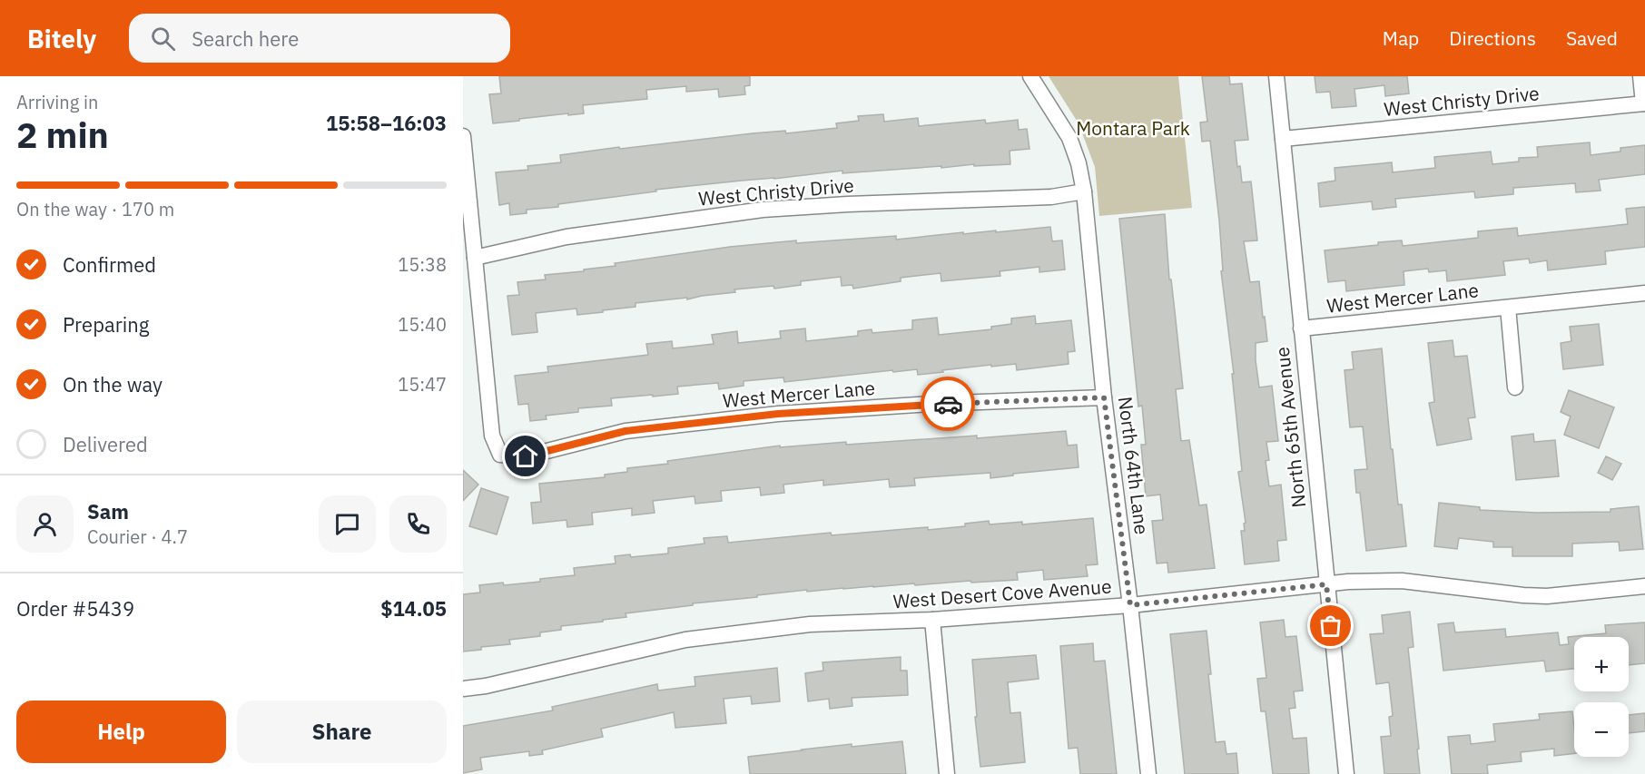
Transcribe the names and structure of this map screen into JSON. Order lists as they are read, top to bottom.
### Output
{
  "streets": {
    "street": [
      "West Christy Drive",
      "West Mercer Lane",
      "North 65th Avenue",
      "North 64th Lane",
      "West Desert Cove Avenue"
    ]
  },
  "crossings": [
    ["West Christy Drive", "West Mercer Lane"],
    ["West Christy Drive", "North 65th Avenue"],
    ["West Christy Drive", "North 64th Lane"],
    ["West Mercer Lane", "North 65th Avenue"],
    ["West Mercer Lane", "North 64th Lane"],
    ["North 65th Avenue", "West Desert Cove Avenue"],
    ["North 64th Lane", "West Desert Cove Avenue"]
  ],
  "parks": ["Montara Park"],
  "page": {
    "header": "Bitely",
    "search": "Search here",
    "nav": ["Map", "Directions", "Saved"],
    "heading": ["2 min", "Arriving in", "15:58–16:03"],
    "panel": [
      "Sam",
      "Courier · 4.7",
      "Order #5439",
      "$14.05"
    ],
    "bar": "On the way · 170 m",
    "list": [
      ["Confirmed", "15:38"],
      ["Preparing", "15:40"],
      ["On the way", "15:47"],
      "Delivered"
    ],
    "map_buttons": ["+", "−"],
    "buttons": ["Help", "Share"]
  }
}
